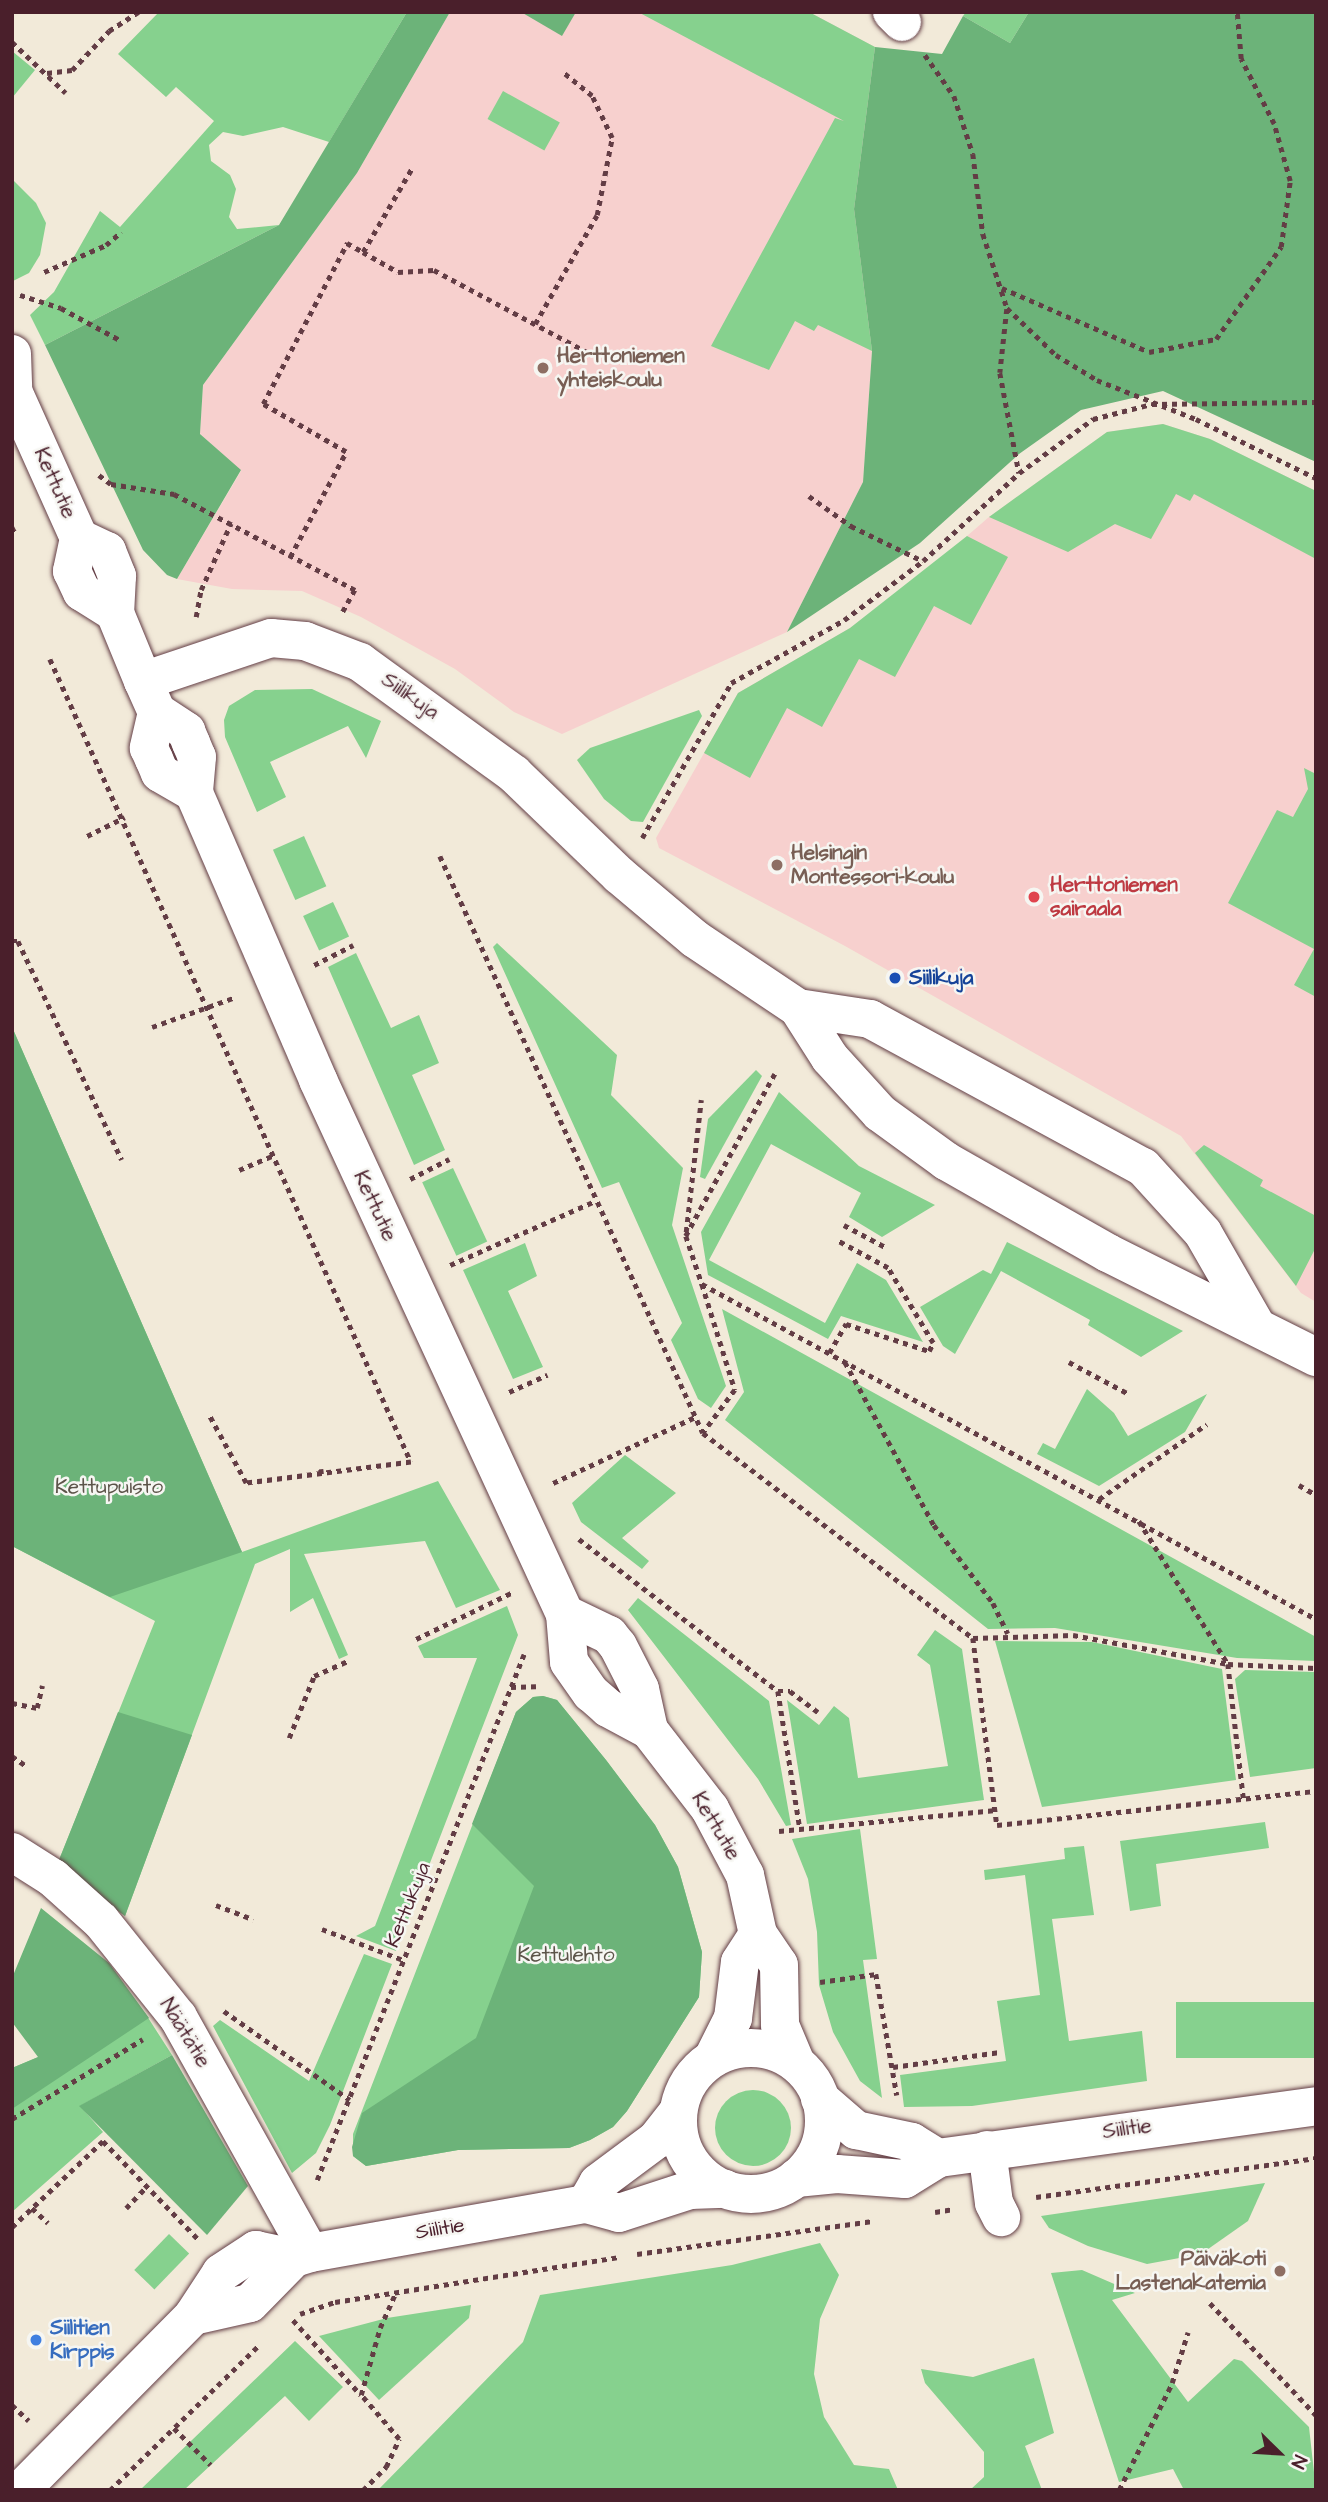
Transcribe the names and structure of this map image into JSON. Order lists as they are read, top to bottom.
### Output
{
  "streets": {
    "street": [
      "Kettutie",
      "Siilikuja",
      "Näätätie",
      "Siilitie"
    ],
    "path": ["Kettukuja"]
  },
  "crossings": [
    ["Kettutie", "Siilikuja"],
    ["Kettutie", "Siilitie"],
    ["Näätätie", "Siilitie"]
  ],
  "parks": ["Kettupuisto", "Kettulehto"],
  "places": [
    "Herttoniemen yhteiskoulu",
    "Helsingin Montessori-koulu",
    "Herttoniemen sairaala",
    "Siilikuja",
    "Päiväkoti Lastenakatemia",
    "Siilitien Kirppis"
  ],
  "north": "bottom right"
}
